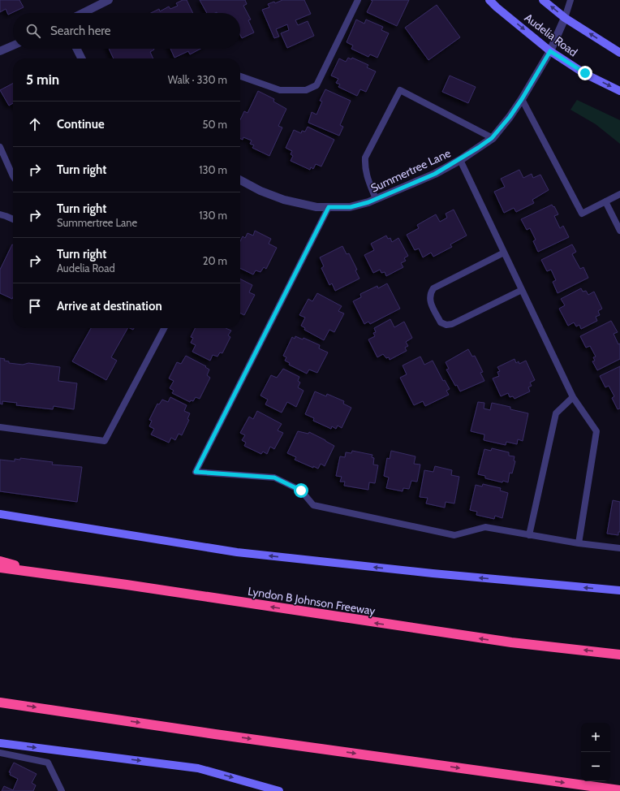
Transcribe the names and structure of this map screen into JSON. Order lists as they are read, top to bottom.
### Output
{
  "streets": {
    "highway": ["Lyndon B Johnson Freeway"],
    "main road": ["Audelia Road"],
    "street": ["Summertree Lane"]
  },
  "crossings": [
    ["Audelia Road", "Summertree Lane"]
  ],
  "one_way": ["Lyndon B Johnson Freeway"],
  "page": {
    "search": "Search here",
    "heading": ["5 min", "Walk · 330 m"],
    "list": [
      ["Continue", "50 m"],
      ["Turn right", "130 m"],
      ["Turn right", "Summertree Lane", "130 m"],
      ["Turn right", "Audelia Road", "20 m"],
      "Arrive at destination"
    ],
    "map_buttons": ["+", "−"]
  }
}
